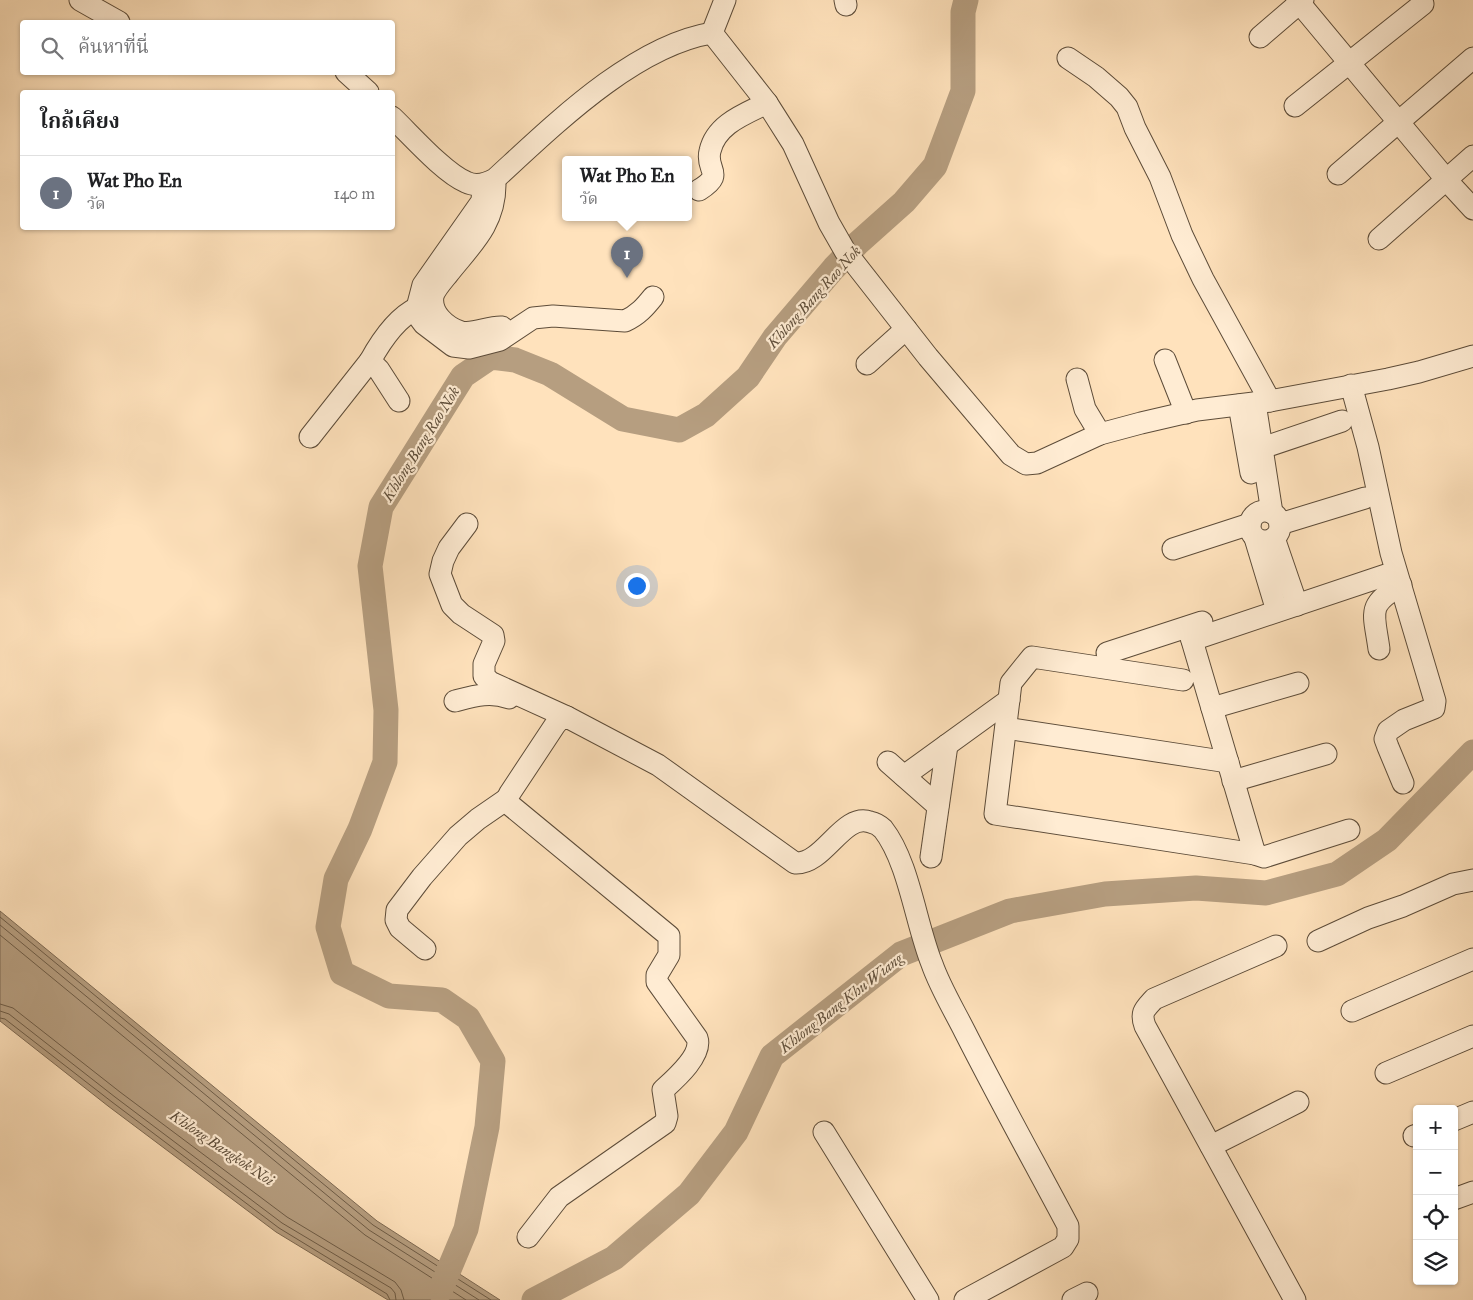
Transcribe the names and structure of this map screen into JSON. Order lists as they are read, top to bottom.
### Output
{
  "water": ["Khlong Bang Rao Nok", "Khlong Bang Khu Wiang", "Khlong Bangkok Noi"],
  "page": {
    "search": "ค้นหาที่นี่",
    "heading": "ใกล้เคียง",
    "list": [
      {
        "mark": "1",
        "name": "Wat Pho En",
        "note": "วัด",
        "value": "140 m"
      }
    ],
    "popup": ["Wat Pho En", "วัด"],
    "pins": "1",
    "map_buttons": ["+", "−"]
  }
}
